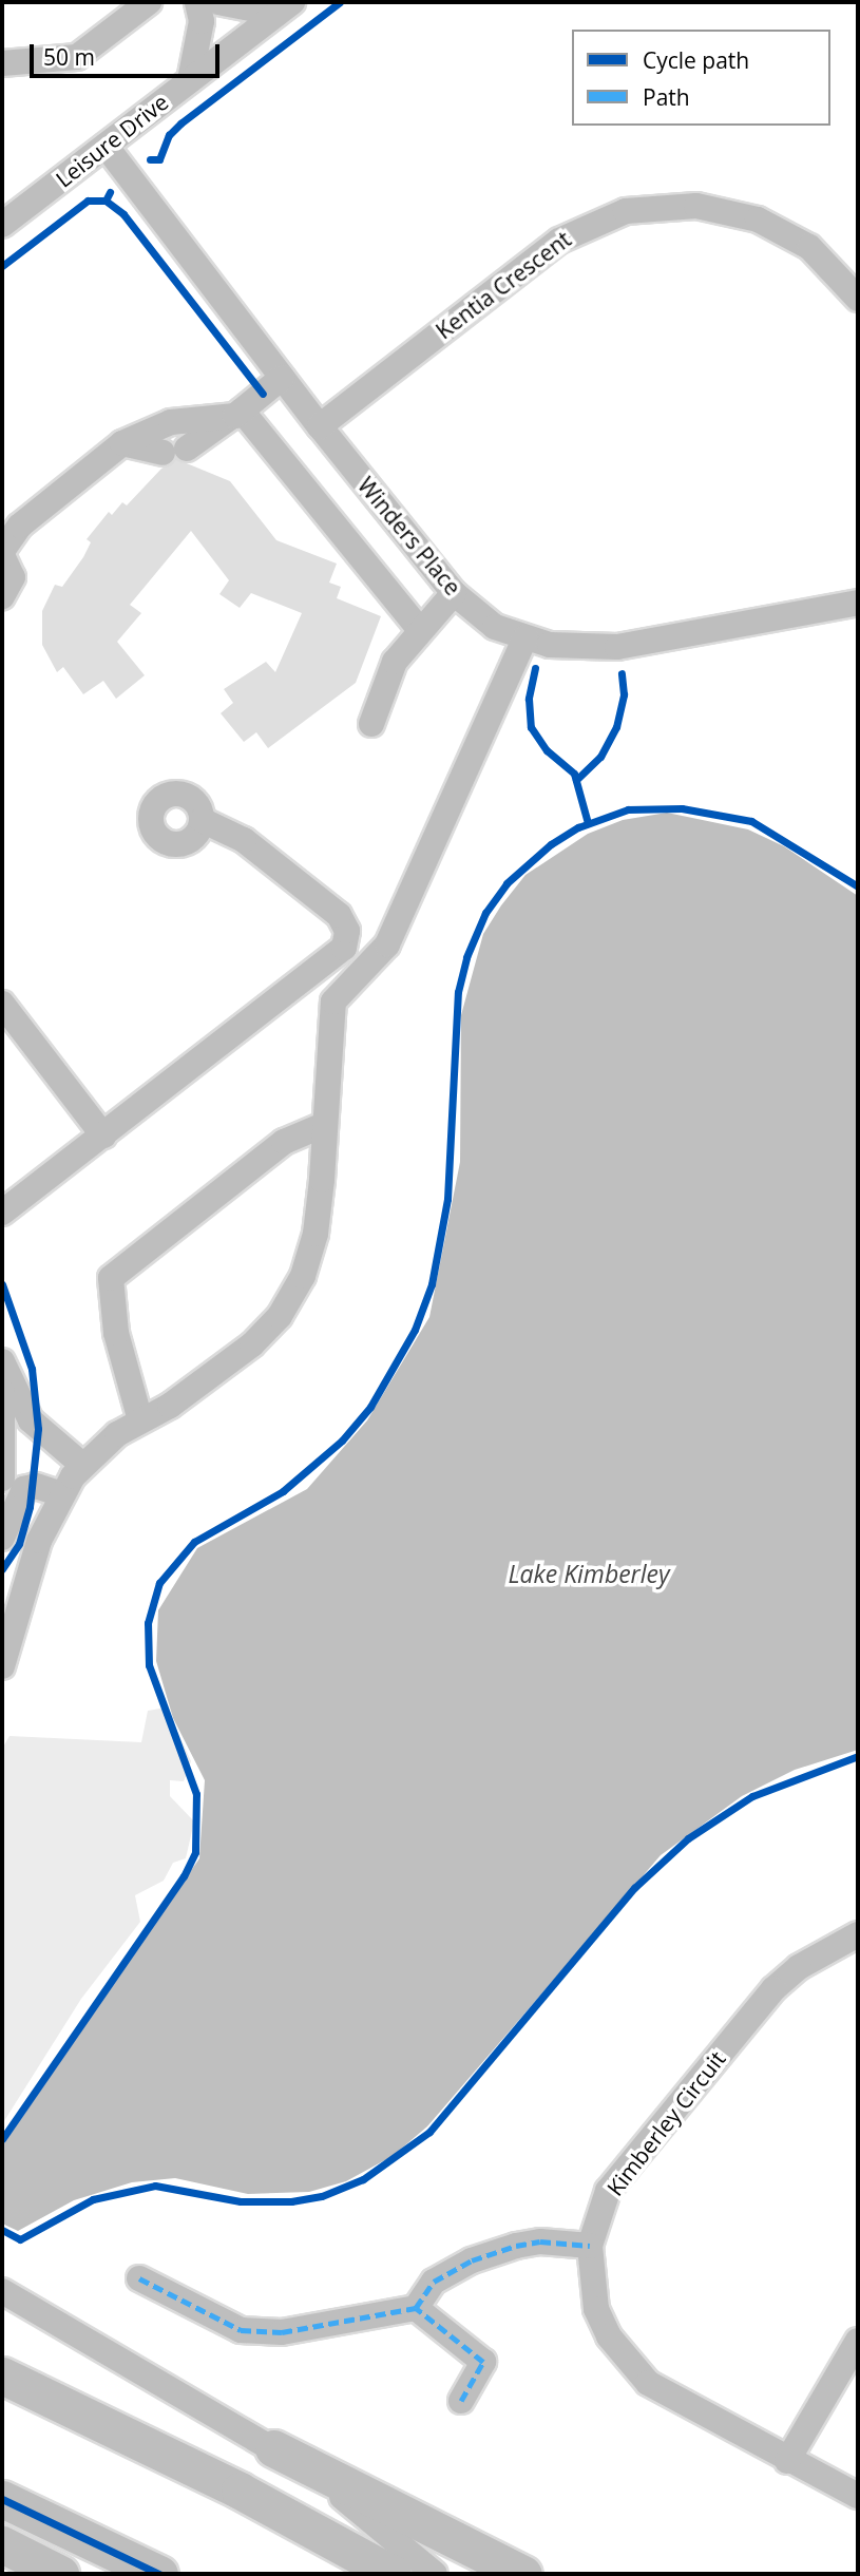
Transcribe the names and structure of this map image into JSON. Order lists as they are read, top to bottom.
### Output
{
  "streets": {
    "street": [
      "Leisure Drive",
      "Kentia Crescent",
      "Winders Place",
      "Kimberley Circuit"
    ]
  },
  "crossings": [
    ["Leisure Drive", "Winders Place"],
    ["Kentia Crescent", "Winders Place"]
  ],
  "water": ["Lake Kimberley"],
  "legend": ["Cycle path", "Path"],
  "scale_bar": "50 m"
}
